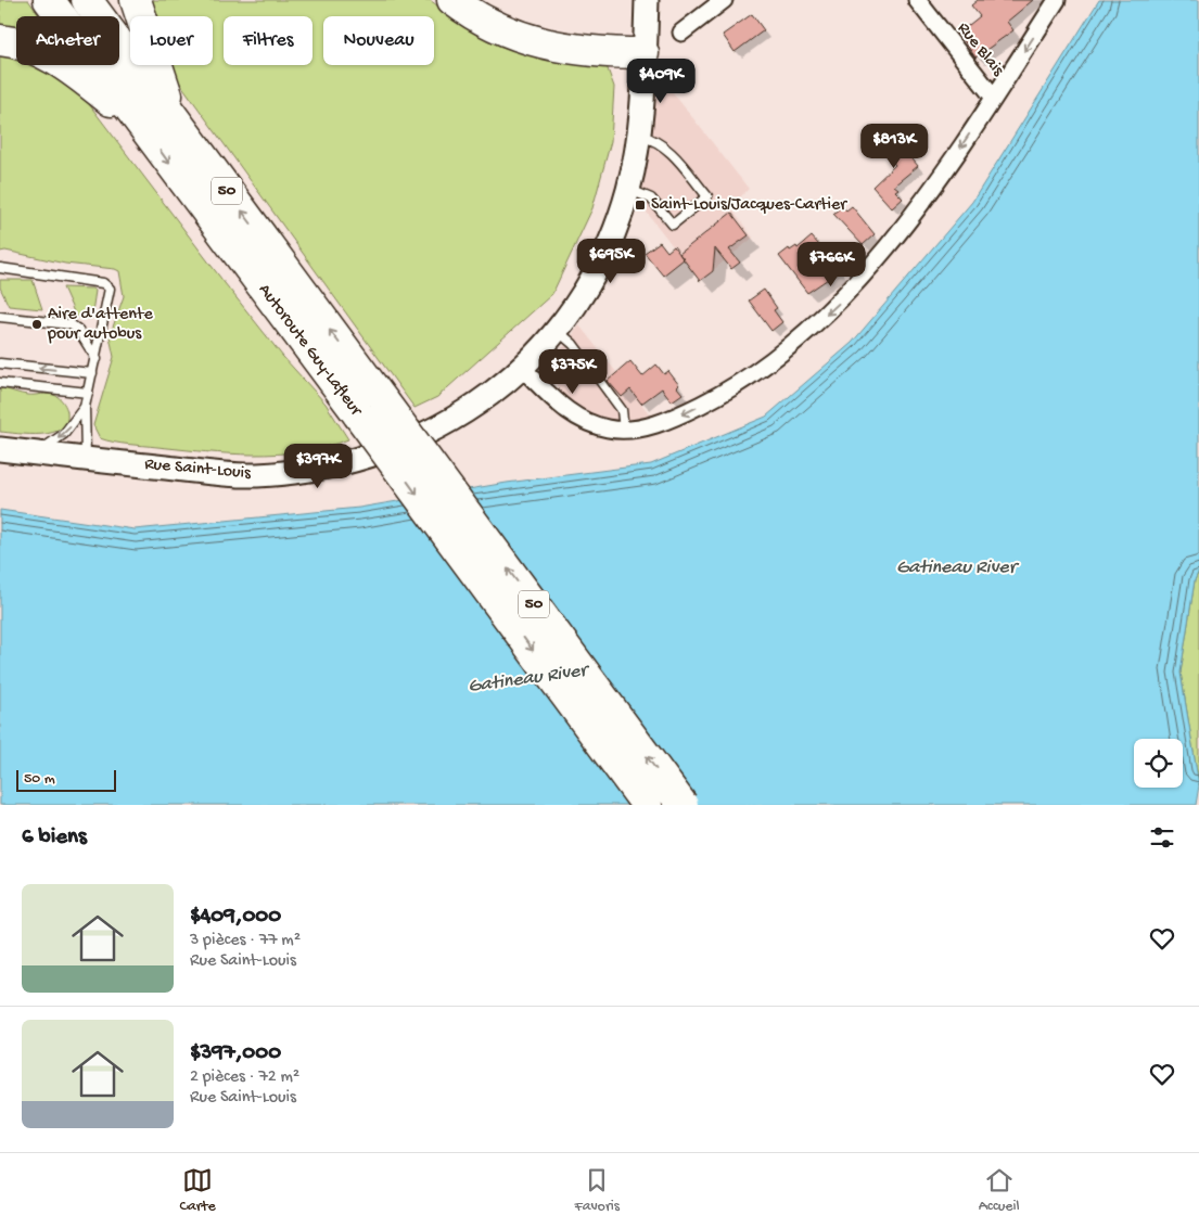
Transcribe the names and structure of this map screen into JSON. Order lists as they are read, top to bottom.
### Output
{
  "streets": {
    "highway": ["50", "Autoroute Guy-Lafleur"],
    "main road": ["Rue Saint-Louis"],
    "street": ["Rue Blais"]
  },
  "water": ["Gatineau River"],
  "places": {
    "transit": ["Saint-Louis/Jacques-Cartier"],
    "other": ["Aire d'attente pour autobus"]
  },
  "scale_bar": "50 m",
  "page": {
    "chip": [
      "Acheter",
      "Louer",
      "Filtres",
      "Nouveau"
    ],
    "price": [
      "$409K",
      "$813K",
      "$695K",
      "$766K",
      "$375K",
      "$397K"
    ],
    "scale": "50 m",
    "heading": "6 biens",
    "list": [
      {
        "name": "$409,000",
        "note": "3 pièces · 77 m² · Rue Saint-Louis"
      },
      {
        "name": "$397,000",
        "note": "2 pièces · 72 m² · Rue Saint-Louis"
      }
    ],
    "tabs": ["Carte", "Favoris", "Accueil"]
  }
}
